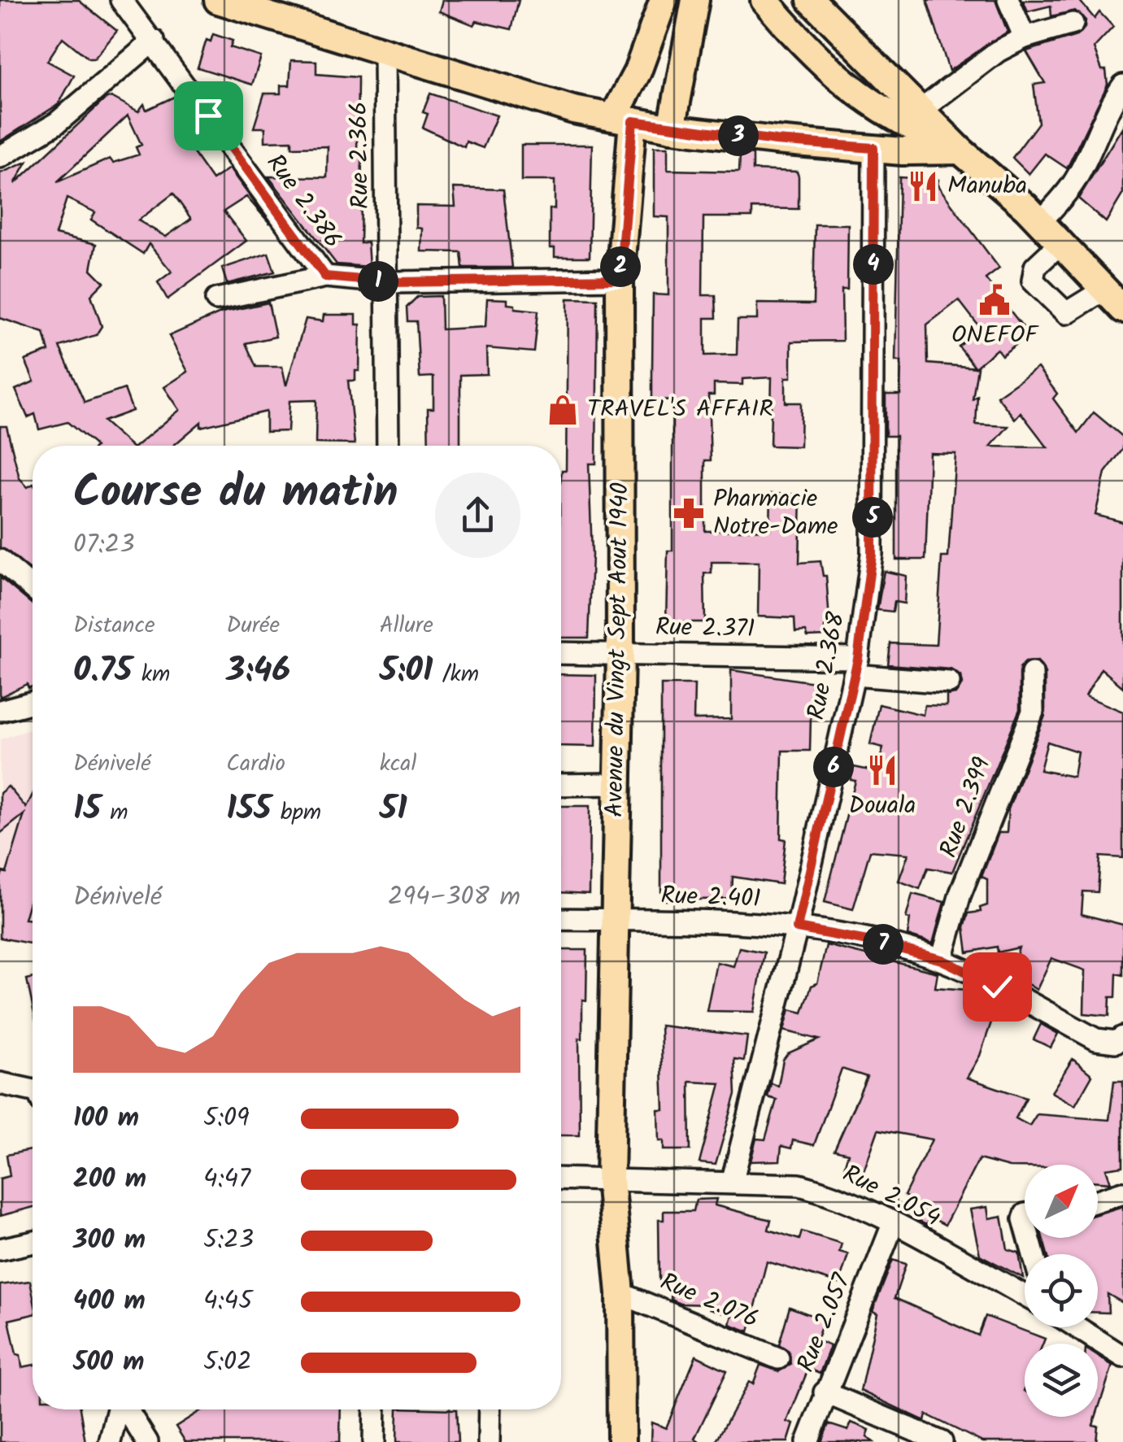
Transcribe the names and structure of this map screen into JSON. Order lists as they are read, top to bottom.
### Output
{
  "streets": {
    "main road": ["Avenue du Vingt Sept Aout 1940"],
    "street": [
      "Rue 2.366",
      "Rue 2.386",
      "Rue 2.371",
      "Rue 2.368",
      "Rue 2.399",
      "Rue 2.401",
      "Rue 2.054",
      "Rue 2.076",
      "Rue 2.057"
    ]
  },
  "crossings": [
    ["Rue 2.366", "Rue 2.386"],
    ["Rue 2.386", "Avenue du Vingt Sept Aout 1940"],
    ["Rue 2.371", "Avenue du Vingt Sept Aout 1940"],
    ["Rue 2.371", "Rue 2.368"],
    ["Avenue du Vingt Sept Aout 1940", "Rue 2.401"],
    ["Avenue du Vingt Sept Aout 1940", "Rue 2.054"],
    ["Avenue du Vingt Sept Aout 1940", "Rue 2.076"],
    ["Rue 2.368", "Rue 2.401"],
    ["Rue 2.368", "Rue 2.054"],
    ["Rue 2.399", "Rue 2.401"],
    ["Rue 2.054", "Rue 2.057"]
  ],
  "places": {
    "restaurant": ["Manuba", "Douala"],
    "public building": ["ONEFOF"],
    "shop": ["TRAVEL'S AFFAIR"],
    "pharmacy": ["Pharmacie Notre-Dame"]
  },
  "north": "top right",
  "page": {
    "pins": [
      "3",
      "4",
      "2",
      "1",
      "5",
      "6",
      "7"
    ],
    "heading": ["Course du matin", "07:23"],
    "stats": [
      ["Distance", "0.75 km"],
      ["Durée", "3:46"],
      ["Allure", "5:01 /km"],
      ["Dénivelé", "15 m"],
      ["Cardio", "155 bpm"],
      ["kcal", "51"]
    ],
    "chart": ["Dénivelé", "294–308 m"],
    "list": [
      {
        "name": "100 m",
        "note": "5:09"
      },
      {
        "name": "200 m",
        "note": "4:47"
      },
      {
        "name": "300 m",
        "note": "5:23"
      },
      {
        "name": "400 m",
        "note": "4:45"
      },
      {
        "name": "500 m",
        "note": "5:02"
      }
    ]
  }
}
